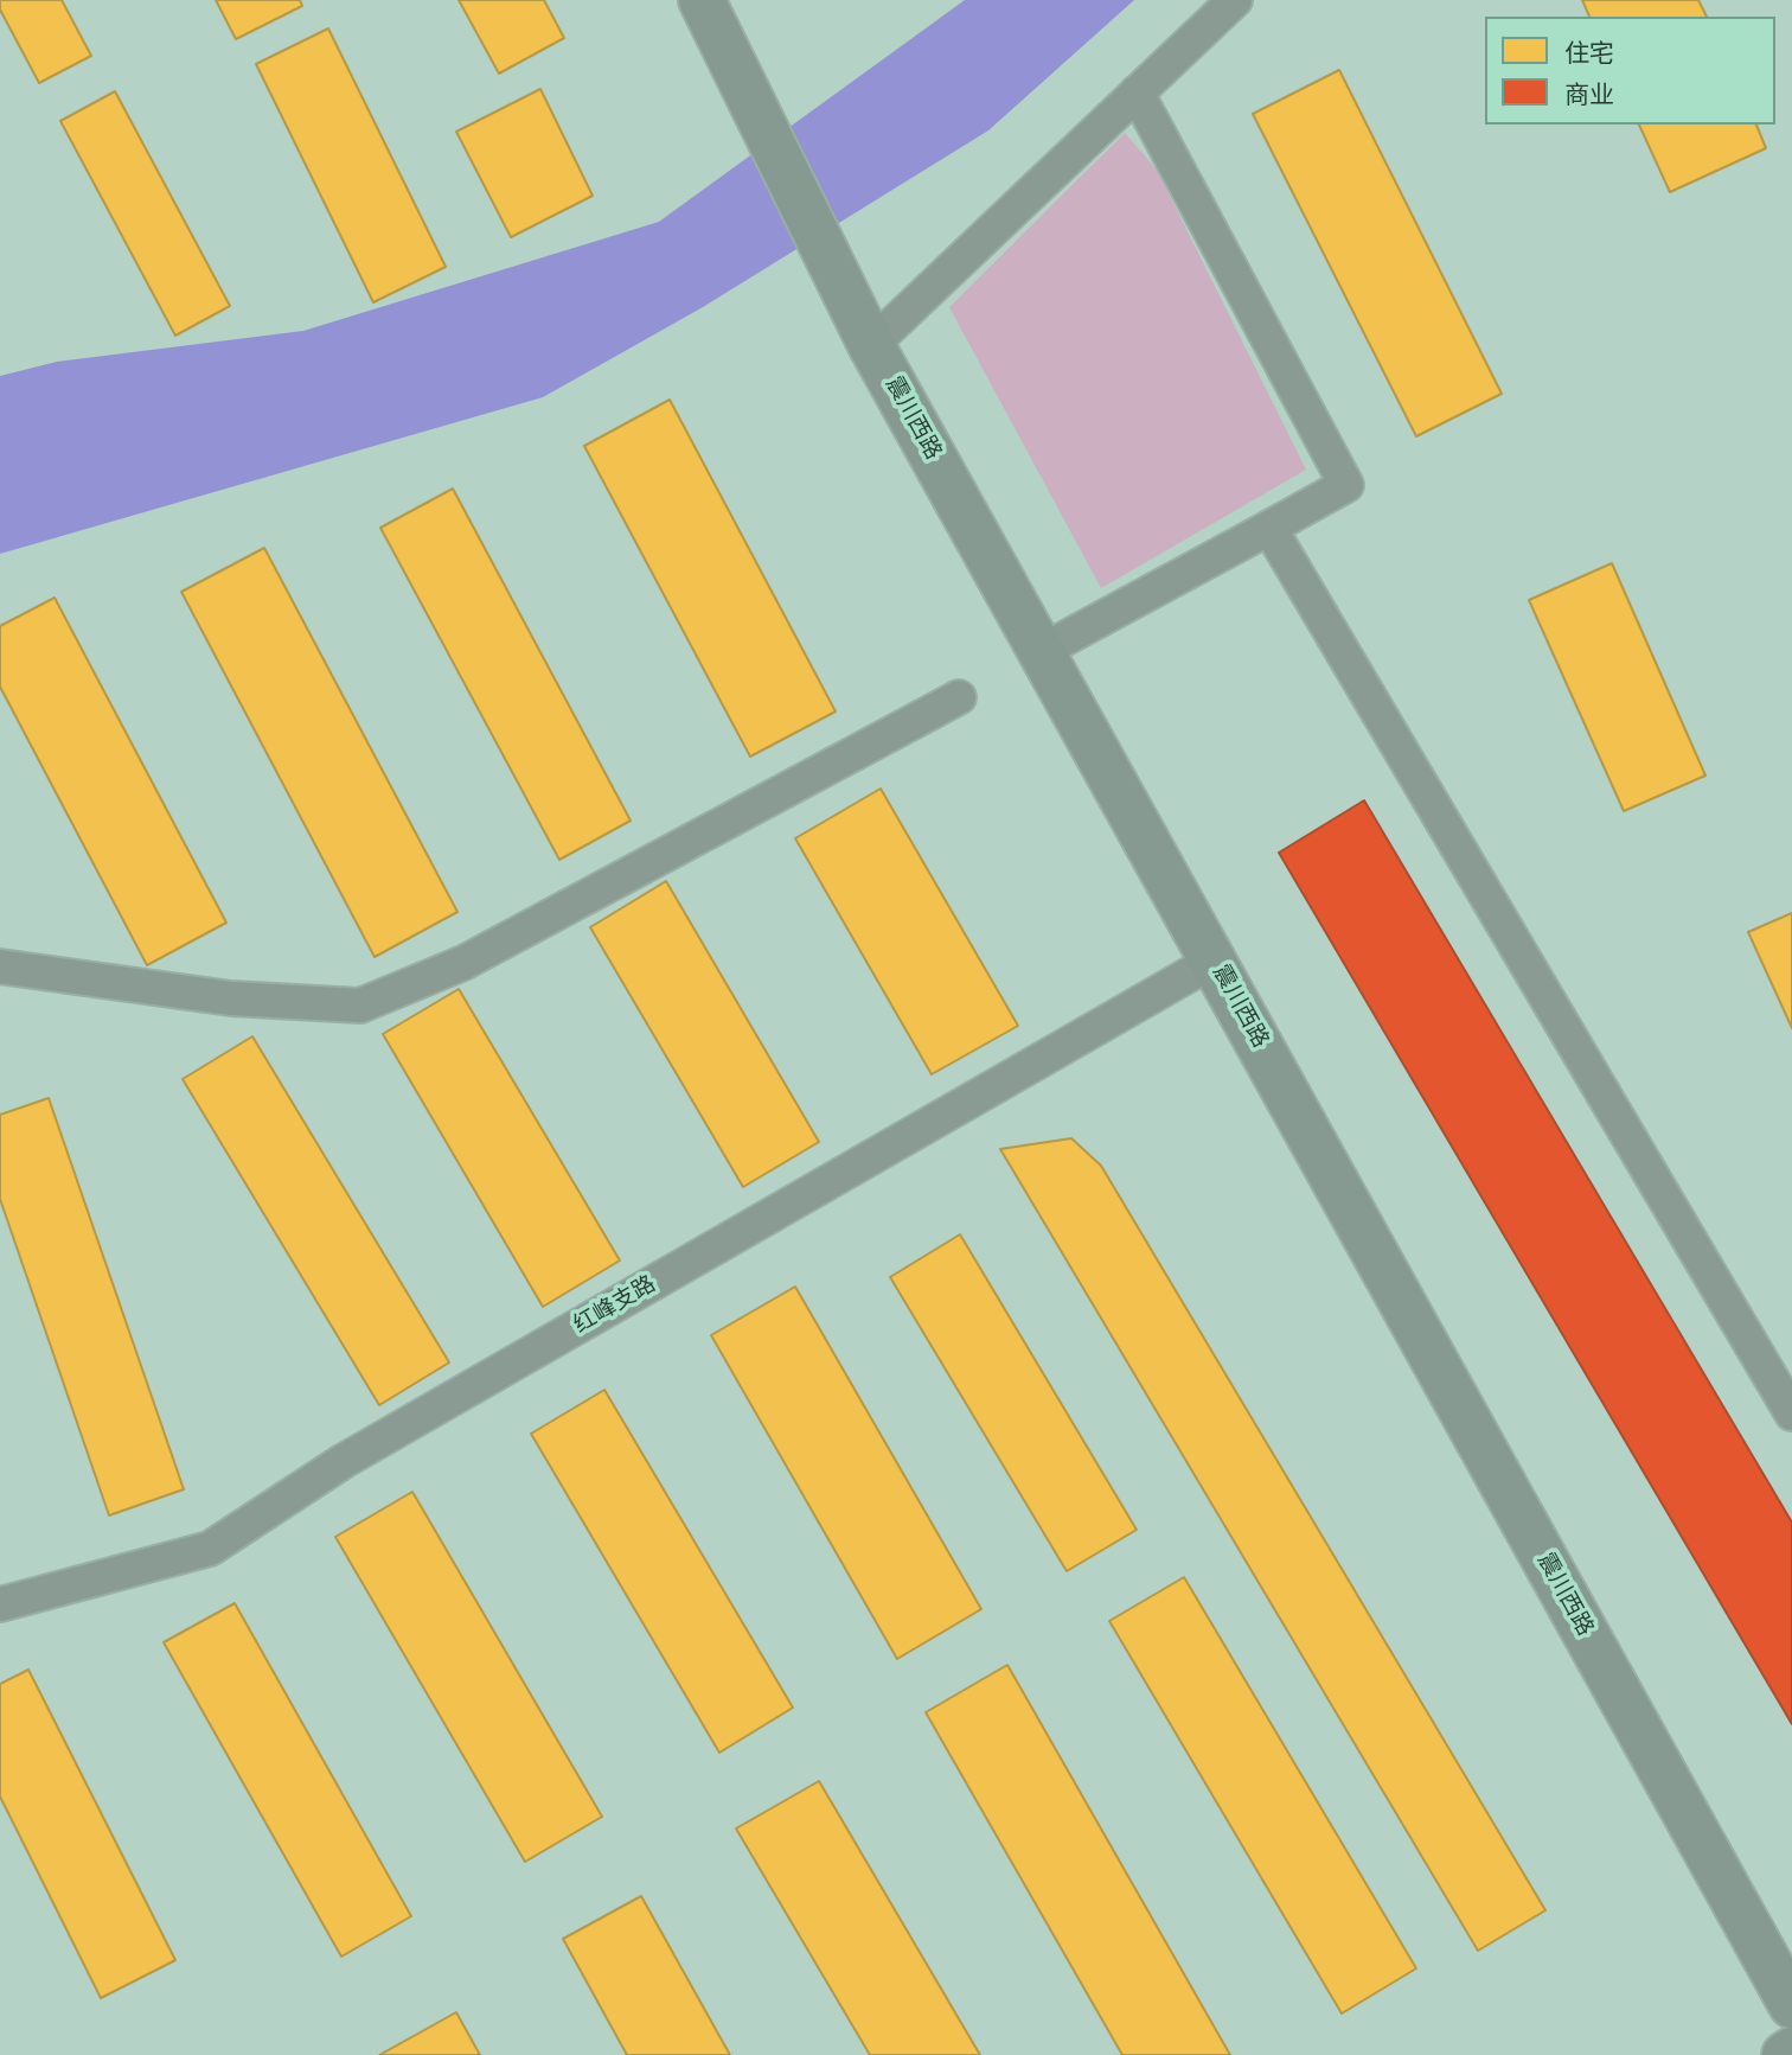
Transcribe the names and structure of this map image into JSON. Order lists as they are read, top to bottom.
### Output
{
  "streets": {
    "street": ["震川西路", "红峰支路"]
  },
  "crossings": [
    ["震川西路", "红峰支路"]
  ],
  "legend": ["住宅", "商业"]
}
